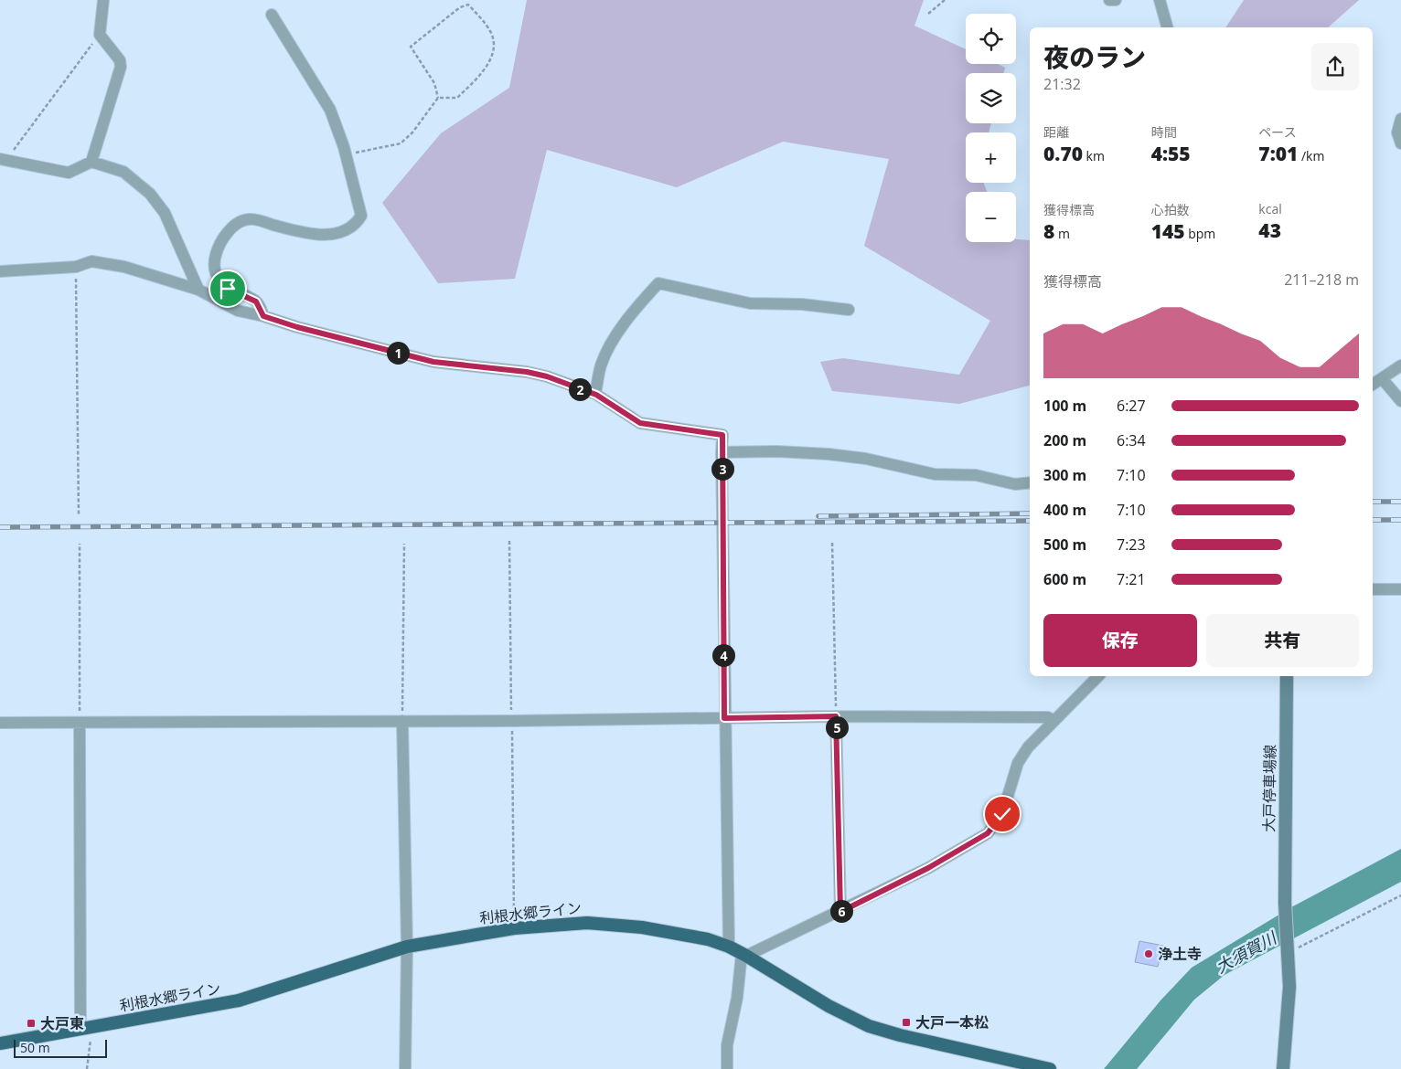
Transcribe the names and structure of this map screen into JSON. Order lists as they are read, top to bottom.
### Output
{
  "streets": {
    "highway": ["利根水郷ライン"],
    "main road": ["大戸停車場線"]
  },
  "water": ["大須賀川"],
  "places": {
    "other": ["浄土寺"],
    "transit": ["大戸一本松", "大戸東"]
  },
  "scale_bar": "50 m",
  "page": {
    "map_buttons": ["+", "−"],
    "heading": ["夜のラン", "21:32"],
    "stats": [
      ["距離", "0.70 km"],
      ["時間", "4:55"],
      ["ペース", "7:01 /km"],
      ["獲得標高", "8 m"],
      ["心拍数", "145 bpm"],
      ["kcal", "43"]
    ],
    "chart": ["獲得標高", "211–218 m"],
    "pins": [
      "1",
      "2",
      "3",
      "4",
      "5",
      "6"
    ],
    "list": [
      {
        "name": "100 m",
        "note": "6:27"
      },
      {
        "name": "200 m",
        "note": "6:34"
      },
      {
        "name": "300 m",
        "note": "7:10"
      },
      {
        "name": "400 m",
        "note": "7:10"
      },
      {
        "name": "500 m",
        "note": "7:23"
      },
      {
        "name": "600 m",
        "note": "7:21"
      }
    ],
    "buttons": ["保存", "共有"],
    "scale": "50 m"
  }
}
